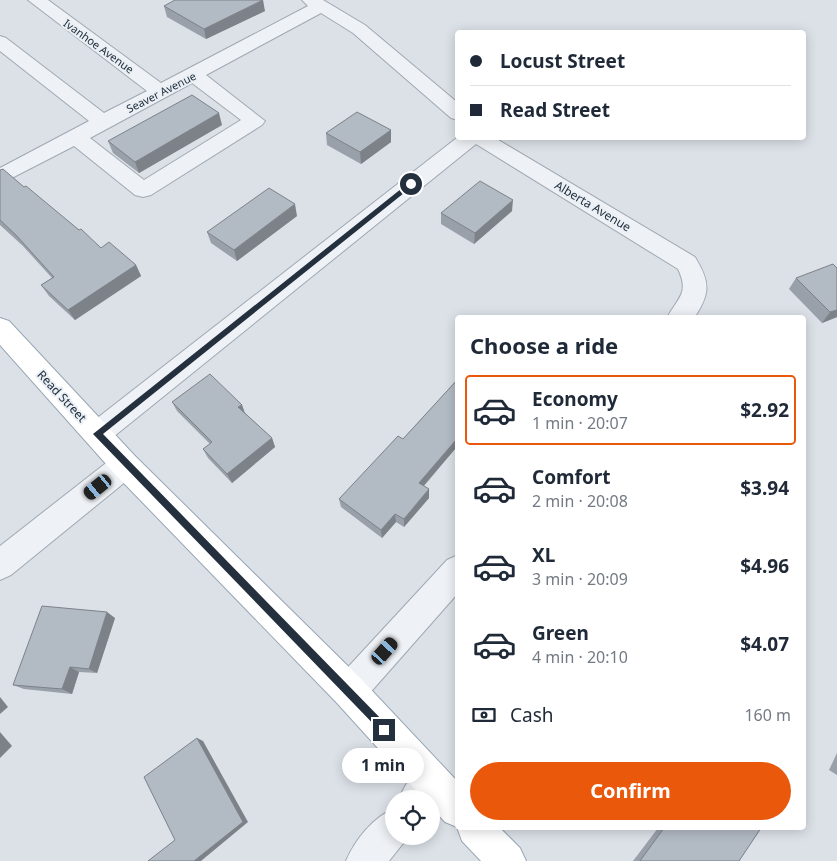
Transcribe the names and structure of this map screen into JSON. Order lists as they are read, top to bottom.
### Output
{
  "streets": {
    "main road": ["Read Street"],
    "street": ["Ivanhoe Avenue", "Seaver Avenue", "Alberta Avenue"]
  },
  "crossings": [
    ["Ivanhoe Avenue", "Seaver Avenue"]
  ],
  "page": {
    "banner": ["Locust Street", "Read Street"],
    "heading": "Choose a ride",
    "list": [
      {
        "name": "Economy",
        "note": "1 min · 20:07",
        "value": "$2.92"
      },
      {
        "name": "Comfort",
        "note": "2 min · 20:08",
        "value": "$3.94"
      },
      {
        "name": "XL",
        "note": "3 min · 20:09",
        "value": "$4.96"
      },
      {
        "name": "Green",
        "note": "4 min · 20:10",
        "value": "$4.07"
      }
    ],
    "pay": ["Cash", "160 m"],
    "bubble": "1 min",
    "buttons": "Confirm"
  }
}
